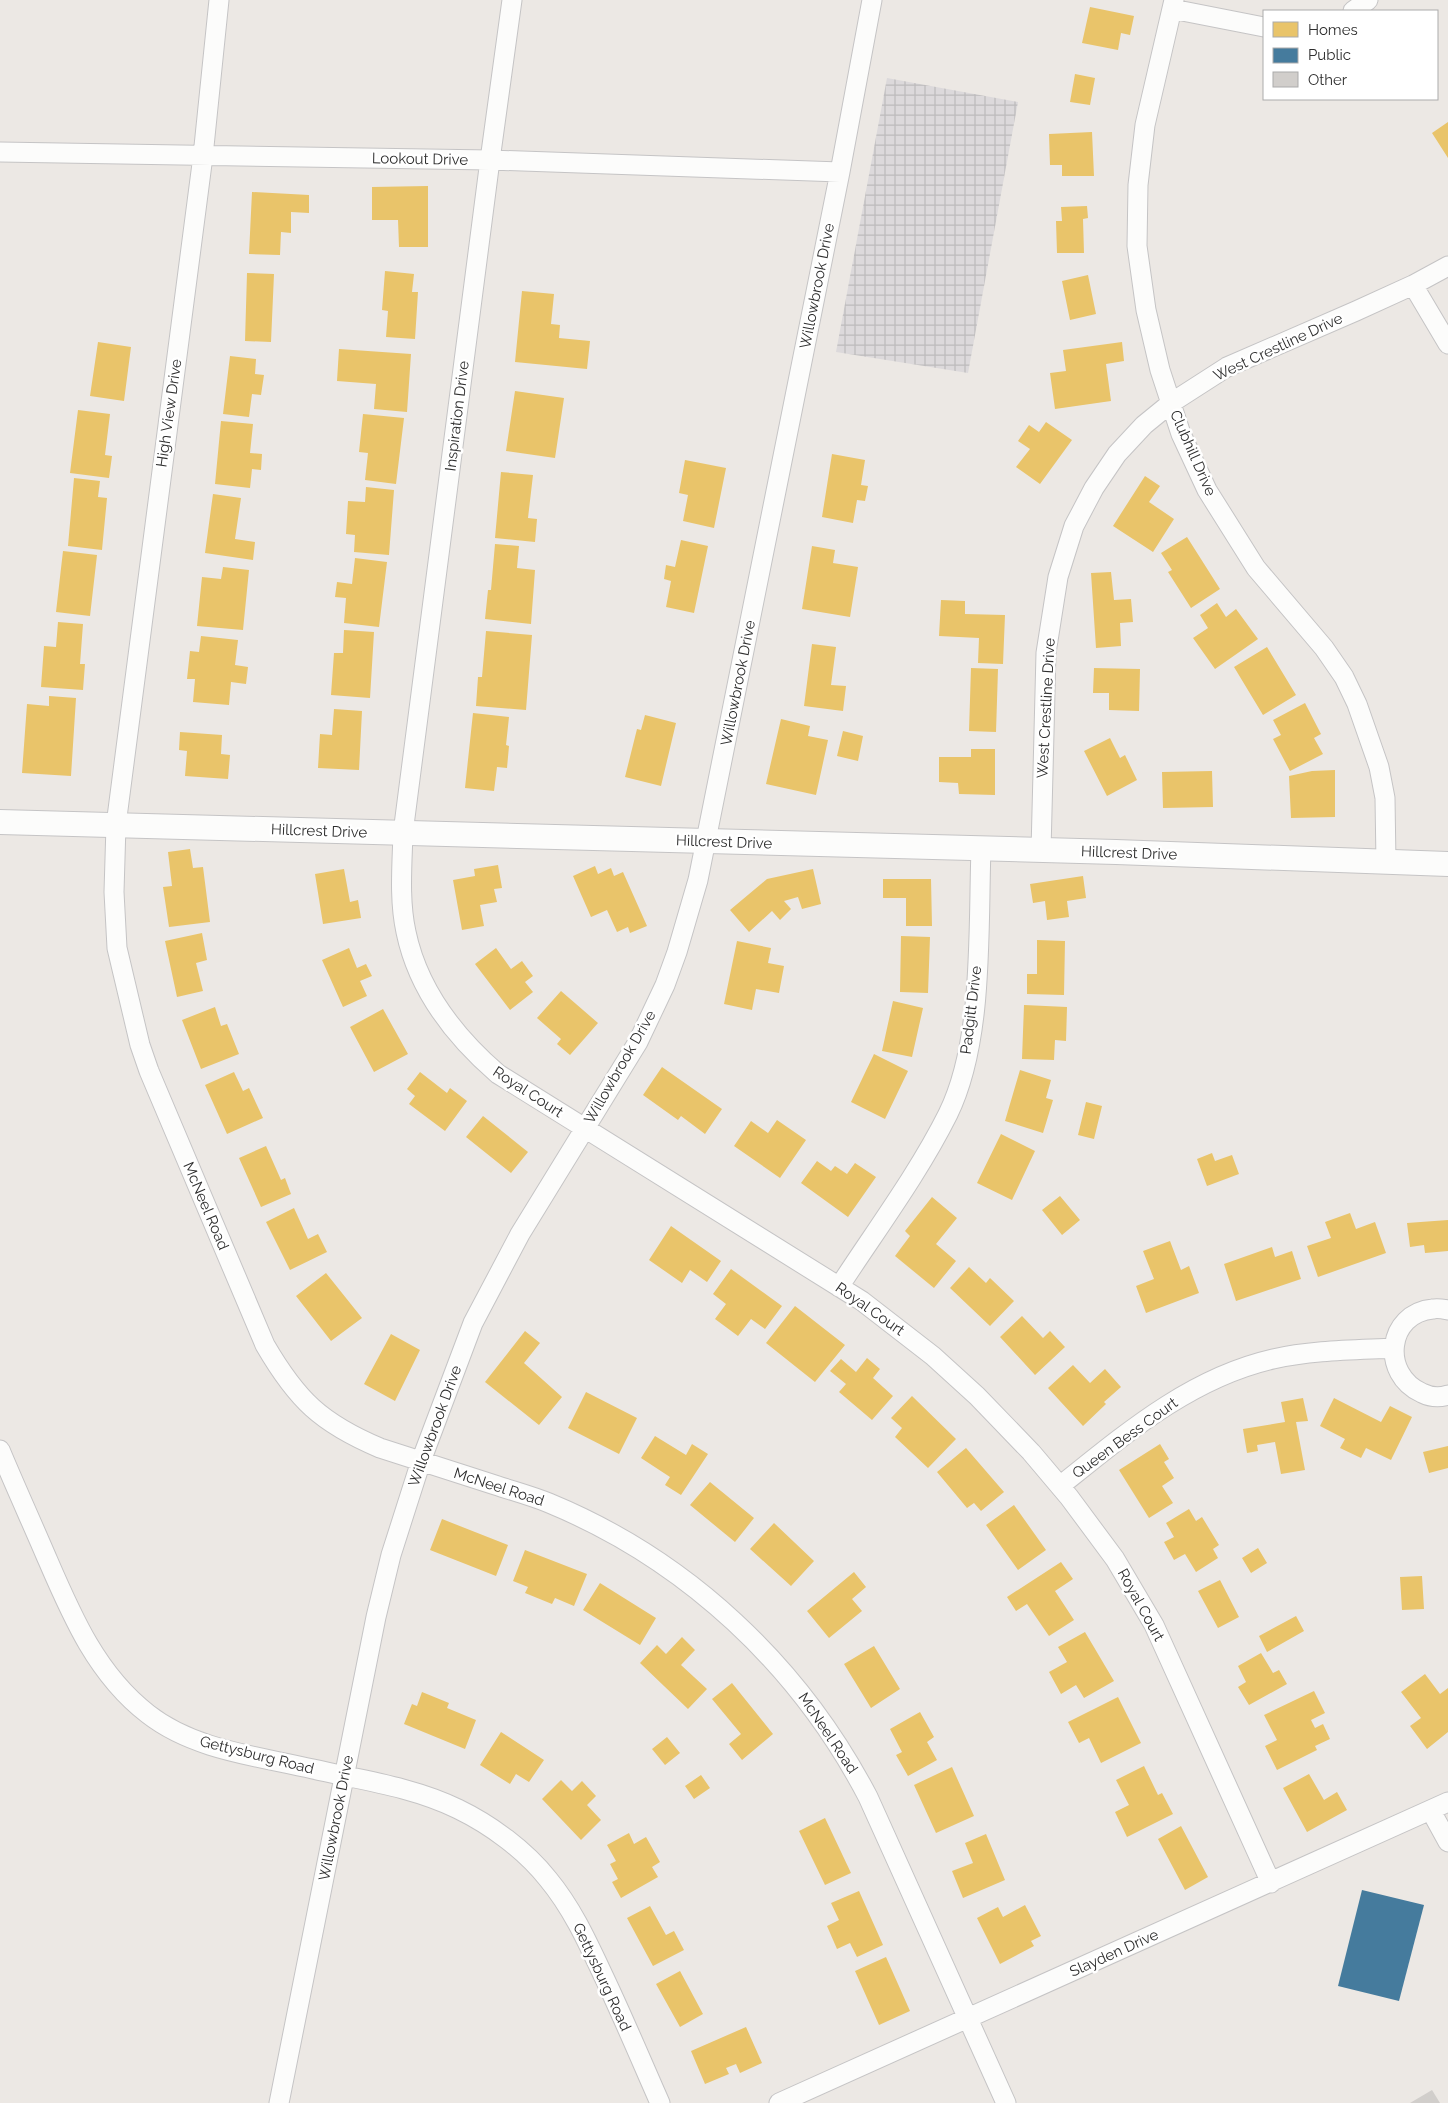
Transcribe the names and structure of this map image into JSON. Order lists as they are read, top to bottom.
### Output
{
  "streets": {
    "street": [
      "Lookout Drive",
      "Willowbrook Drive",
      "West Crestline Drive",
      "High View Drive",
      "Inspiration Drive",
      "Clubhill Drive",
      "Hillcrest Drive",
      "Padgitt Drive",
      "Royal Court",
      "McNeel Road",
      "Queen Bess Court",
      "Gettysburg Road",
      "Slayden Drive"
    ]
  },
  "crossings": [
    ["Lookout Drive", "Willowbrook Drive"],
    ["Lookout Drive", "High View Drive"],
    ["Lookout Drive", "Inspiration Drive"],
    ["Willowbrook Drive", "Hillcrest Drive"],
    ["Willowbrook Drive", "Royal Court"],
    ["Willowbrook Drive", "McNeel Road"],
    ["Willowbrook Drive", "Gettysburg Road"],
    ["West Crestline Drive", "Clubhill Drive"],
    ["West Crestline Drive", "Hillcrest Drive"],
    ["High View Drive", "Hillcrest Drive"],
    ["High View Drive", "McNeel Road"],
    ["Inspiration Drive", "Hillcrest Drive"],
    ["Inspiration Drive", "Royal Court"],
    ["Clubhill Drive", "Hillcrest Drive"],
    ["Hillcrest Drive", "Padgitt Drive"],
    ["Hillcrest Drive", "Royal Court"],
    ["Hillcrest Drive", "McNeel Road"],
    ["Padgitt Drive", "Royal Court"],
    ["Royal Court", "Queen Bess Court"],
    ["Royal Court", "Slayden Drive"],
    ["McNeel Road", "Slayden Drive"]
  ],
  "legend": ["Homes", "Public", "Other"]
}
